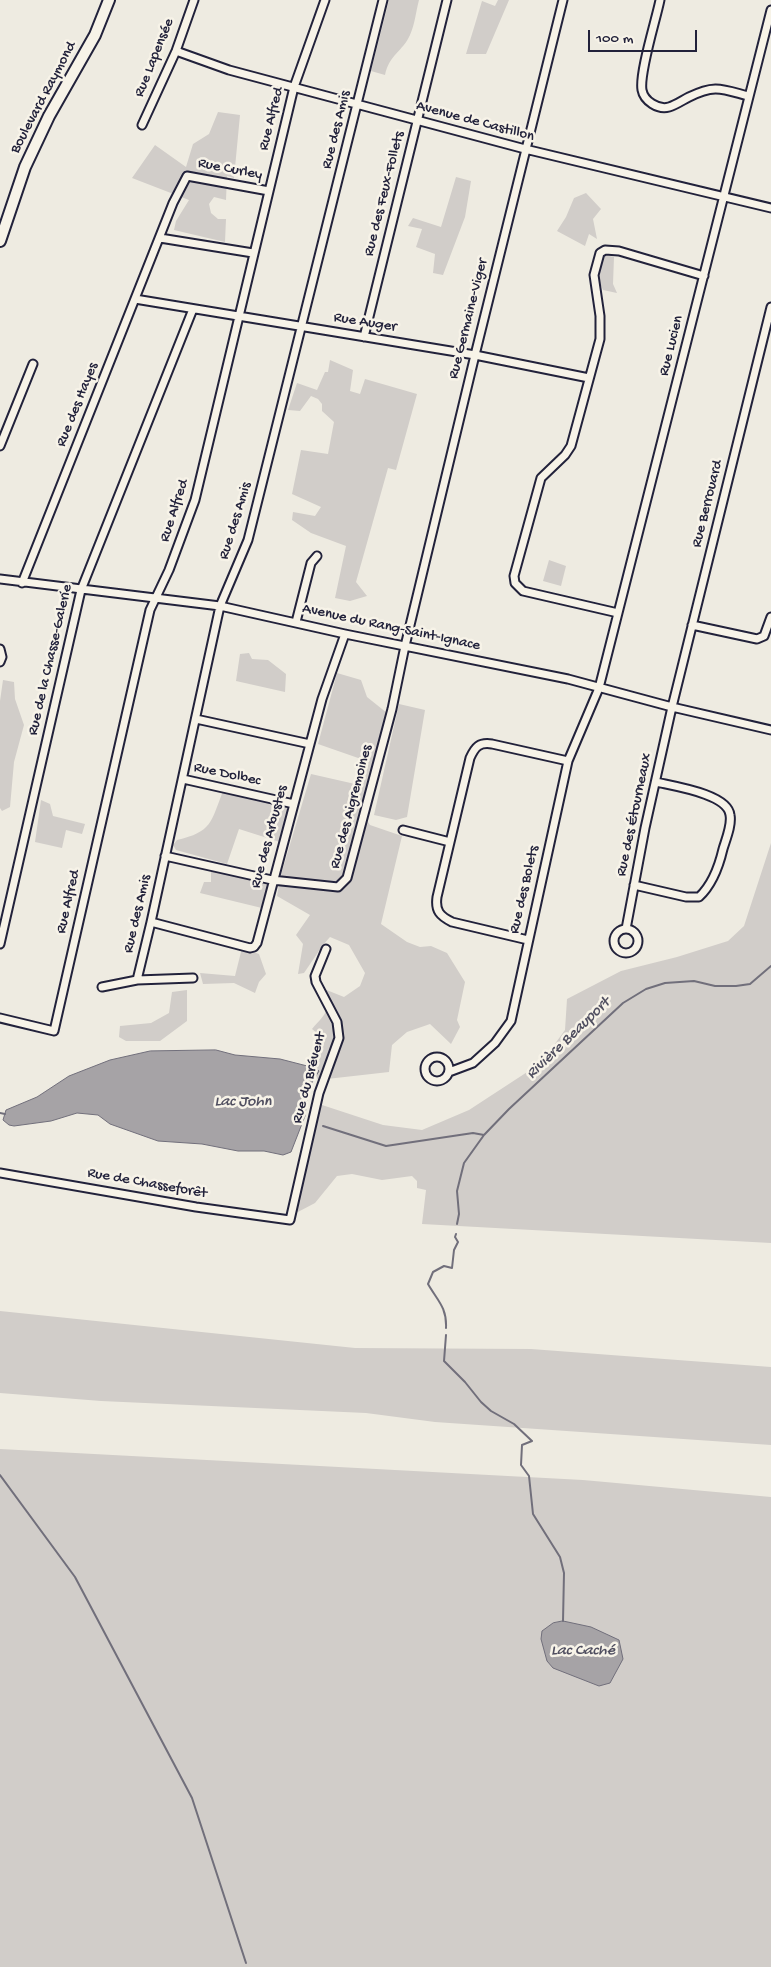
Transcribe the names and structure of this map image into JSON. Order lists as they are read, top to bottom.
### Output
{
  "streets": {
    "street": [
      "Rue Lapensée",
      "Boulevard Raymond",
      "Rue Alfred",
      "Avenue de Castillon",
      "Rue des Amis",
      "Rue Curley",
      "Rue des Feux-Follets",
      "Rue Germaine-Viger",
      "Rue Auger",
      "Rue Lucien",
      "Rue des Hayes",
      "Rue Berrouard",
      "Avenue du Rang-Saint-Ignace",
      "Rue de la Chasse-Galerie",
      "Rue Dolbec",
      "Rue des Aigremoines",
      "Rue des Étourneaux",
      "Rue des Arbustes",
      "Rue des Bolets",
      "Rue du Brévent",
      "Rue de Chasseforêt"
    ]
  },
  "crossings": [
    ["Rue Lapensée", "Avenue de Castillon"],
    ["Rue Alfred", "Avenue de Castillon"],
    ["Rue Alfred", "Rue Curley"],
    ["Rue Alfred", "Rue Auger"],
    ["Rue Alfred", "Avenue du Rang-Saint-Ignace"],
    ["Avenue de Castillon", "Rue des Amis"],
    ["Avenue de Castillon", "Rue des Feux-Follets"],
    ["Avenue de Castillon", "Rue Germaine-Viger"],
    ["Avenue de Castillon", "Rue Lucien"],
    ["Rue des Amis", "Rue Auger"],
    ["Rue des Amis", "Avenue du Rang-Saint-Ignace"],
    ["Rue des Amis", "Rue Dolbec"],
    ["Rue des Amis", "Rue des Aigremoines"],
    ["Rue des Amis", "Rue des Arbustes"],
    ["Rue Curley", "Rue des Hayes"],
    ["Rue des Feux-Follets", "Rue Auger"],
    ["Rue Germaine-Viger", "Rue Auger"],
    ["Rue Germaine-Viger", "Avenue du Rang-Saint-Ignace"],
    ["Rue Germaine-Viger", "Rue des Aigremoines"],
    ["Rue Auger", "Rue des Hayes"],
    ["Rue Auger", "Rue de la Chasse-Galerie"],
    ["Rue Lucien", "Avenue du Rang-Saint-Ignace"],
    ["Rue Lucien", "Rue des Bolets"],
    ["Rue des Hayes", "Avenue du Rang-Saint-Ignace"],
    ["Rue Berrouard", "Avenue du Rang-Saint-Ignace"],
    ["Rue Berrouard", "Rue des Étourneaux"],
    ["Avenue du Rang-Saint-Ignace", "Rue de la Chasse-Galerie"],
    ["Avenue du Rang-Saint-Ignace", "Rue des Aigremoines"],
    ["Avenue du Rang-Saint-Ignace", "Rue des Étourneaux"],
    ["Avenue du Rang-Saint-Ignace", "Rue des Arbustes"],
    ["Avenue du Rang-Saint-Ignace", "Rue des Bolets"],
    ["Rue Dolbec", "Rue des Arbustes"],
    ["Rue des Aigremoines", "Rue des Arbustes"],
    ["Rue du Brévent", "Rue de Chasseforêt"]
  ],
  "water": ["Rivière Beauport", "Lac John", "Lac Caché"],
  "scale_bar": "100 m"
}
